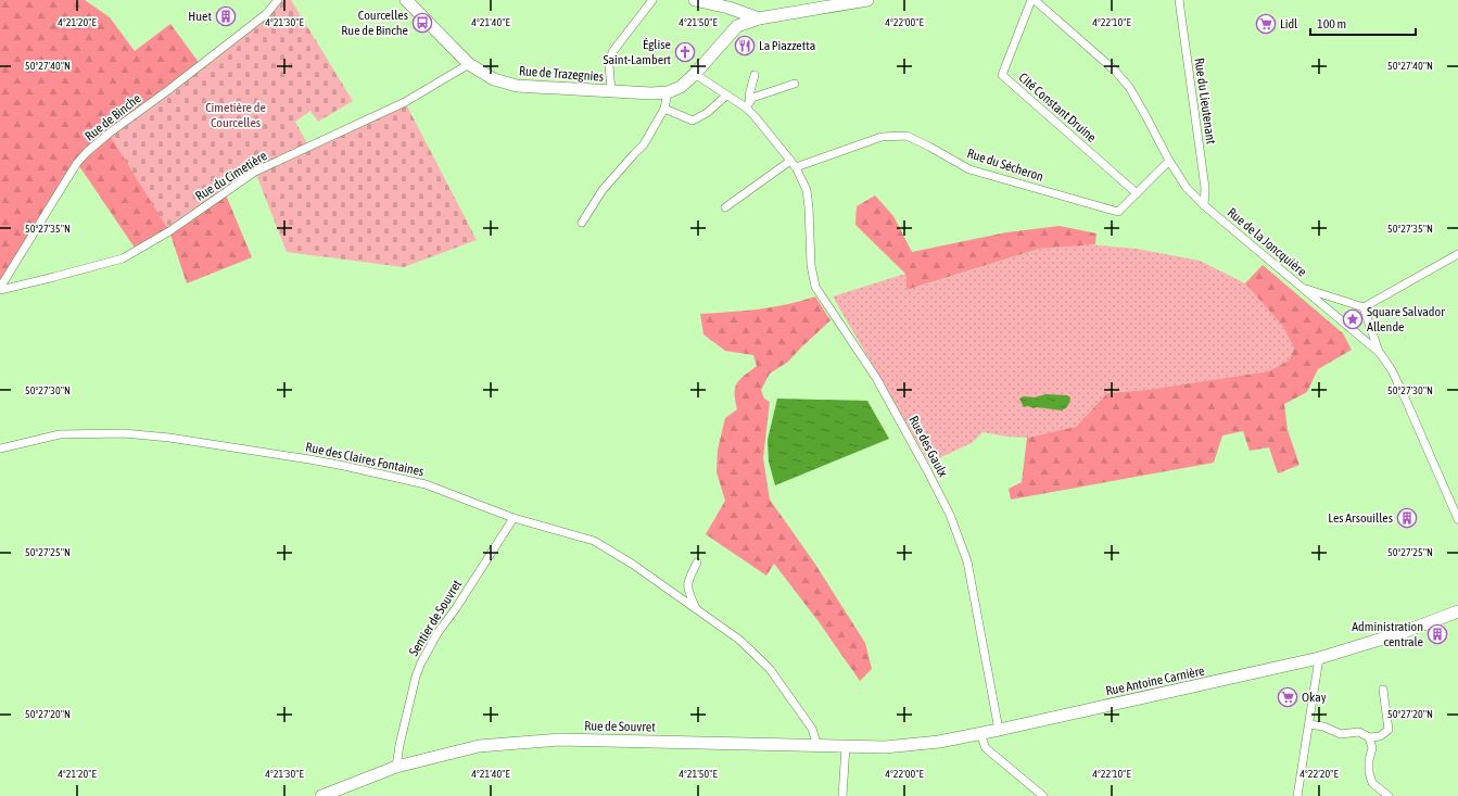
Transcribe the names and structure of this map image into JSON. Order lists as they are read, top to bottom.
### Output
{
  "streets": {
    "main road": ["Rue de Trazegnies", "Rue Antoine Carnière", "Rue de Souvret"],
    "street": [
      "Rue du Lieutenant",
      "Cité Constant Druine",
      "Rue de Binche",
      "Rue du Sécheron",
      "Rue du Cimetière",
      "Rue de la Joncquière",
      "Rue des Gaulx",
      "Rue des Claires Fontaines",
      "Sentier de Souvret"
    ]
  },
  "crossings": [
    ["Rue de Trazegnies", "Rue du Cimetière"],
    ["Rue du Lieutenant", "Rue de la Joncquière"],
    ["Cité Constant Druine", "Rue du Sécheron"],
    ["Rue de Binche", "Rue du Cimetière"],
    ["Rue du Sécheron", "Rue de la Joncquière"],
    ["Rue du Sécheron", "Rue des Gaulx"],
    ["Rue des Gaulx", "Rue Antoine Carnière"],
    ["Rue des Gaulx", "Rue de Souvret"],
    ["Rue des Claires Fontaines", "Sentier de Souvret"],
    ["Rue des Claires Fontaines", "Rue de Souvret"],
    ["Sentier de Souvret", "Rue de Souvret"],
    ["Rue Antoine Carnière", "Rue de Souvret"]
  ],
  "parks": ["Cimetière de Courcelles"],
  "places": {
    "building": ["Huet", "Les Arsouilles", "Administration centrale"],
    "bus stop": ["Courcelles Rue de Binche"],
    "supermarket": ["Lidl", "Okay"],
    "restaurant": ["La Piazzetta"],
    "church": ["Église Saint-Lambert"],
    "place": ["Square Salvador Allende"]
  },
  "scale_bar": "100 m",
  "coordinates": [
    "4°21'20\"E",
    "4°21'30\"E",
    "4°21'40\"E",
    "4°21'50\"E",
    "4°22'00\"E",
    "4°22'10\"E",
    "50°27'40\"N",
    "50°27'35\"N",
    "50°27'30\"N",
    "50°27'25\"N",
    "50°27'20\"N",
    "4°22'20\"E"
  ]
}
